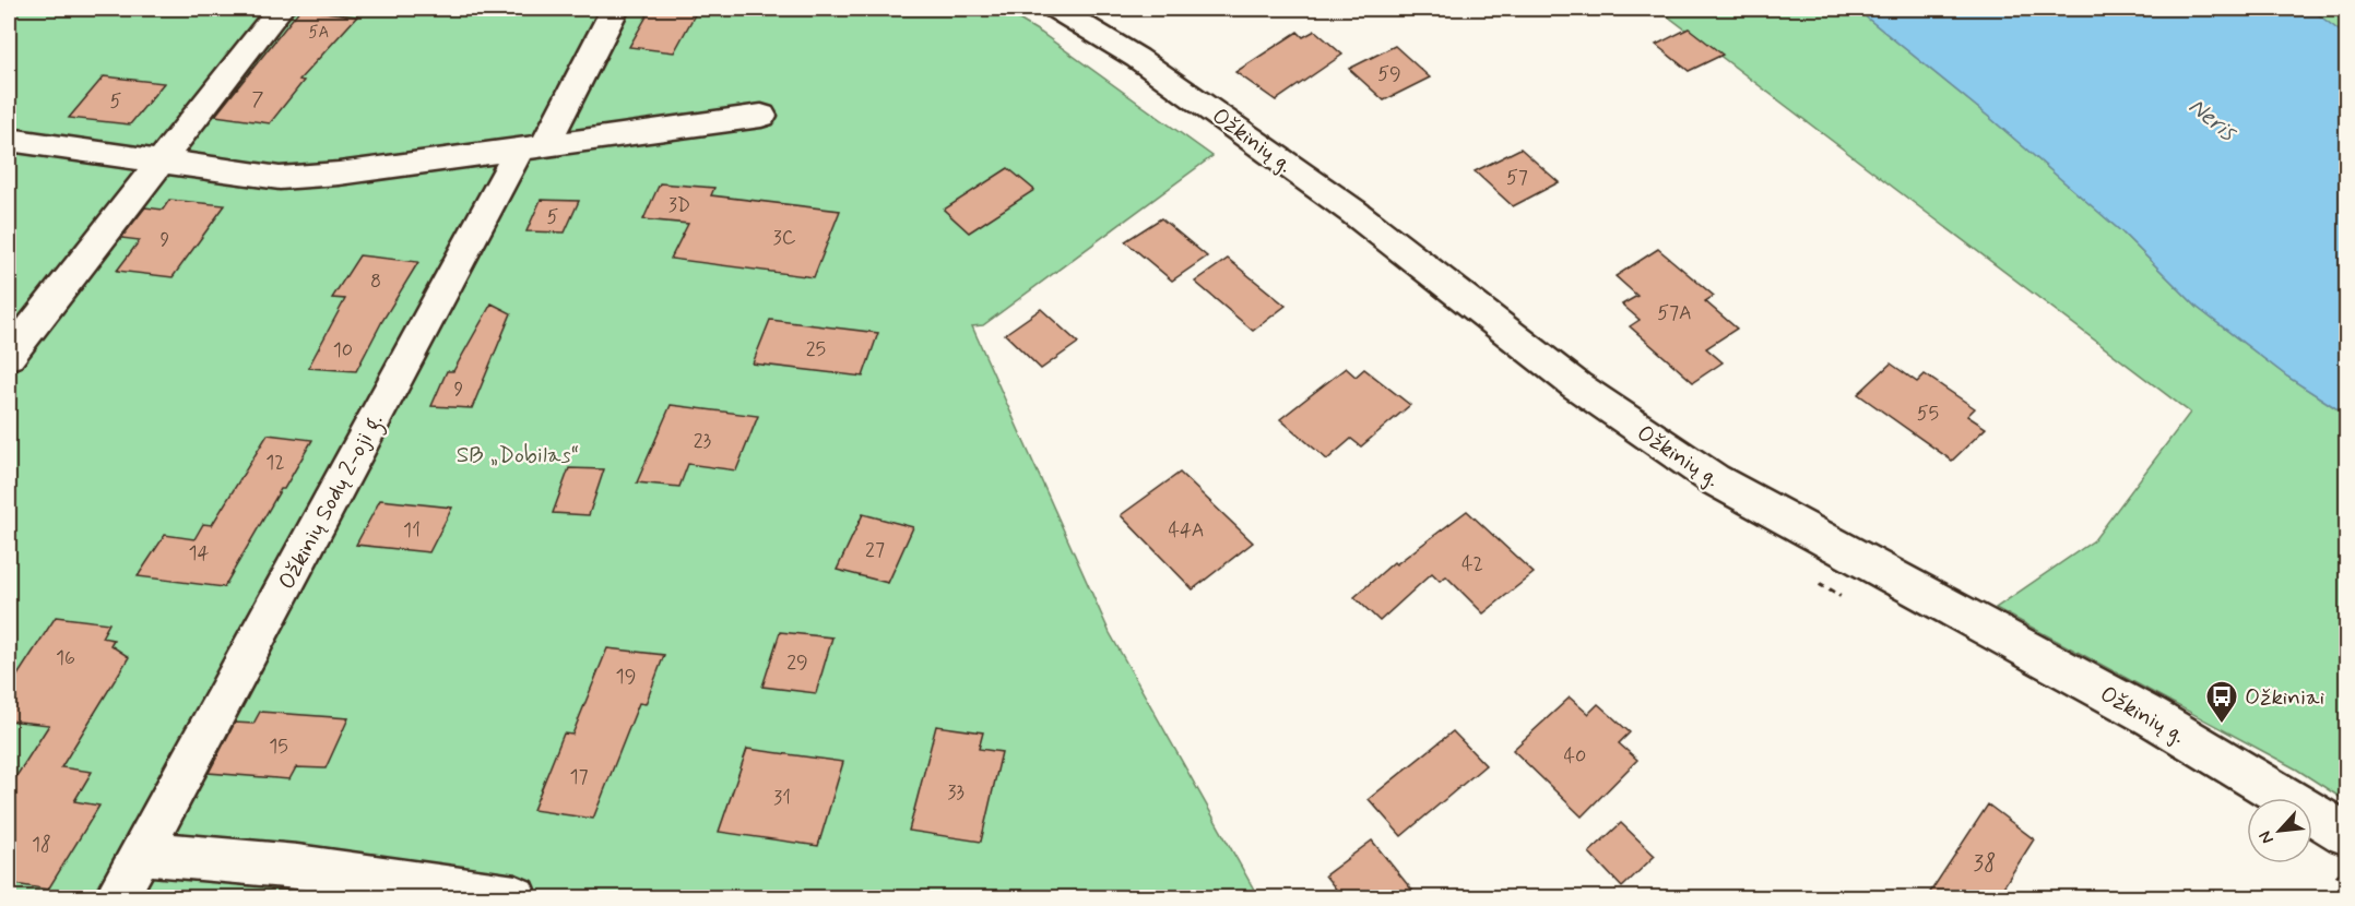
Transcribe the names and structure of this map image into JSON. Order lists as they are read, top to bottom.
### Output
{
  "streets": {
    "street": ["Ožkinių g.", "Ožkinių Sodų 2-oji g."]
  },
  "water": ["Neris"],
  "parks": ["SB „Dobilas“"],
  "places": {
    "bus stop": ["Ožkiniai"]
  },
  "house_numbers": [
    "5A",
    "59",
    "7",
    "5",
    "57",
    "3D",
    "5",
    "3C",
    "9",
    "8",
    "57A",
    "25",
    "10",
    "9",
    "55",
    "23",
    "12",
    "11",
    "44A",
    "27",
    "14",
    "42",
    "16",
    "29",
    "19",
    "15",
    "40",
    "17",
    "33",
    "31",
    "18",
    "38"
  ],
  "north": "bottom left"
}
